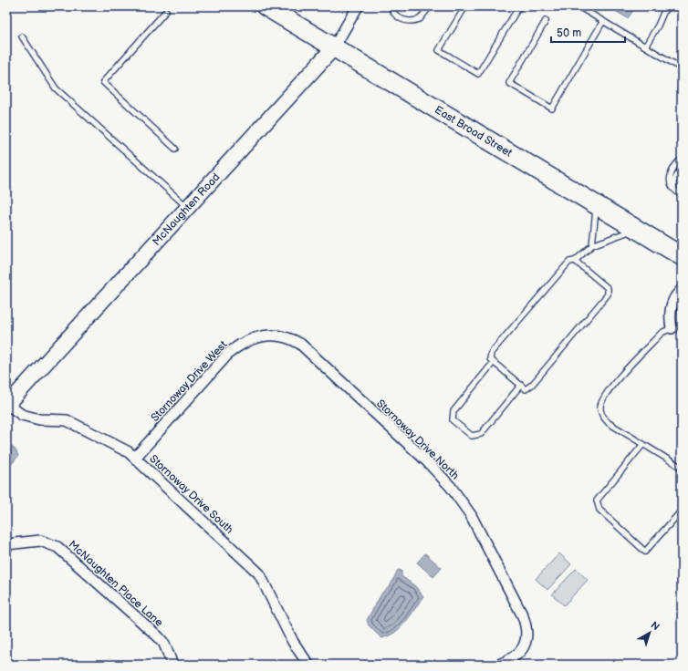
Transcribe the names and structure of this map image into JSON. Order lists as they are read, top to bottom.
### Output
{
  "streets": {
    "highway": ["East Broad Street"],
    "street": [
      "McNaughten Road",
      "Stornoway Drive West",
      "Stornoway Drive North",
      "Stornoway Drive South",
      "McNaughten Place Lane"
    ]
  },
  "crossings": [
    ["East Broad Street", "McNaughten Road"],
    ["McNaughten Road", "Stornoway Drive South"],
    ["Stornoway Drive West", "Stornoway Drive North"],
    ["Stornoway Drive West", "Stornoway Drive South"]
  ],
  "scale_bar": "50 m",
  "north": "top right"
}
